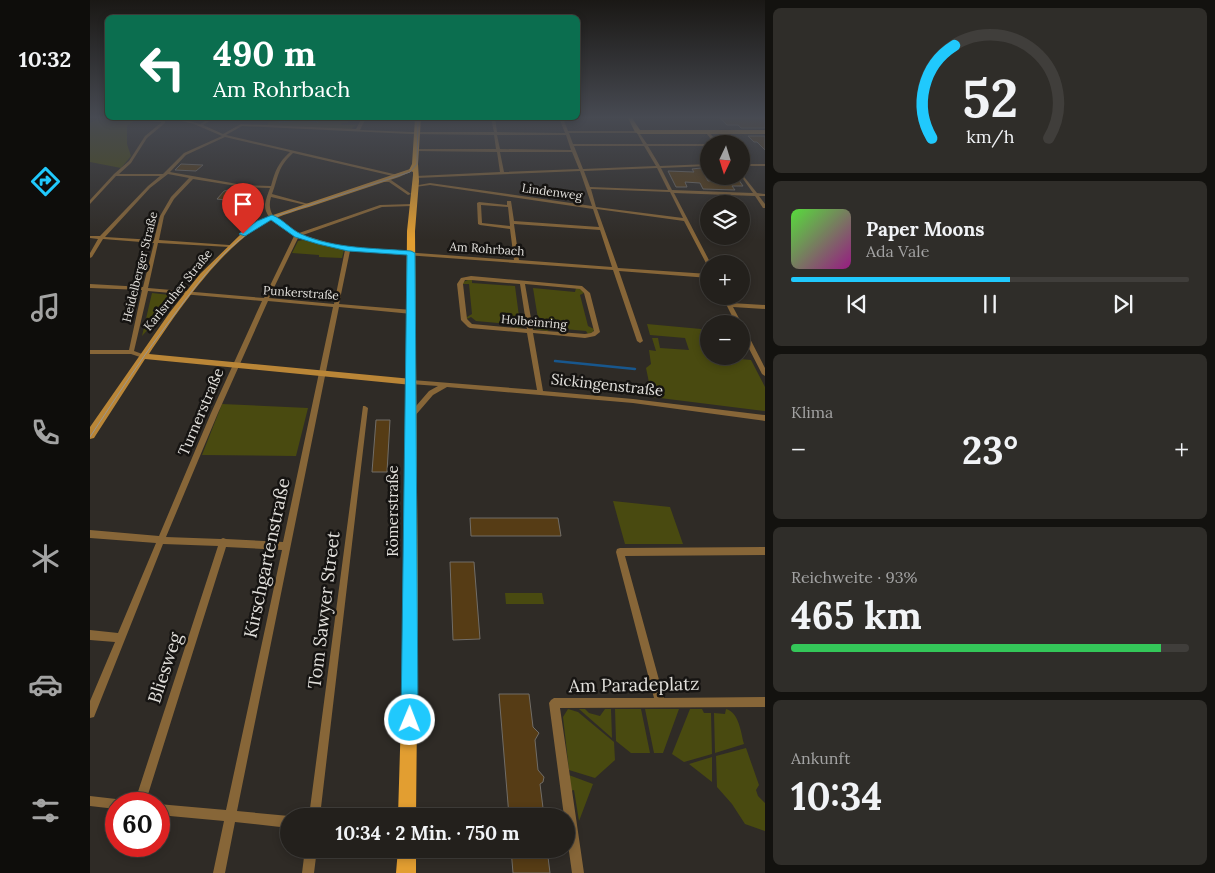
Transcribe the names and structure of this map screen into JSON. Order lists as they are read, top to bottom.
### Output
{
  "streets": {
    "main road": ["Karlsruher Straße", "Sickingenstraße", "Römerstraße"],
    "street": [
      "Lindenweg",
      "Am Rohrbach",
      "Heidelberger Straße",
      "Punkerstraße",
      "Holbeinring",
      "Turnerstraße",
      "Kirschgartenstraße",
      "Tom Sawyer Street",
      "Bliesweg",
      "Am Paradeplatz"
    ]
  },
  "crossings": [
    ["Lindenweg", "Römerstraße"],
    ["Am Rohrbach", "Karlsruher Straße"],
    ["Am Rohrbach", "Turnerstraße"],
    ["Am Rohrbach", "Römerstraße"],
    ["Am Rohrbach", "Kirschgartenstraße"],
    ["Heidelberger Straße", "Punkerstraße"],
    ["Karlsruher Straße", "Punkerstraße"],
    ["Karlsruher Straße", "Sickingenstraße"],
    ["Karlsruher Straße", "Römerstraße"],
    ["Punkerstraße", "Turnerstraße"],
    ["Punkerstraße", "Römerstraße"],
    ["Punkerstraße", "Kirschgartenstraße"],
    ["Sickingenstraße", "Turnerstraße"],
    ["Sickingenstraße", "Römerstraße"],
    ["Sickingenstraße", "Kirschgartenstraße"]
  ],
  "north": "bottom",
  "page": {
    "tabs": "10:32",
    "turn": ["490 m", "Am Rohrbach"],
    "map_buttons": ["+", "−"],
    "song": ["Paper Moons", "Ada Vale"],
    "tile": [
      "Klima",
      ["Reichweite · 93%", "465 km"],
      ["Ankunft", "10:34"]
    ],
    "heat": ["−", "23°", "+"],
    "limit": "60",
    "trip": "10:34 · 2 Min. · 750 m",
    "gauge": ["52", "km/h"]
  }
}
